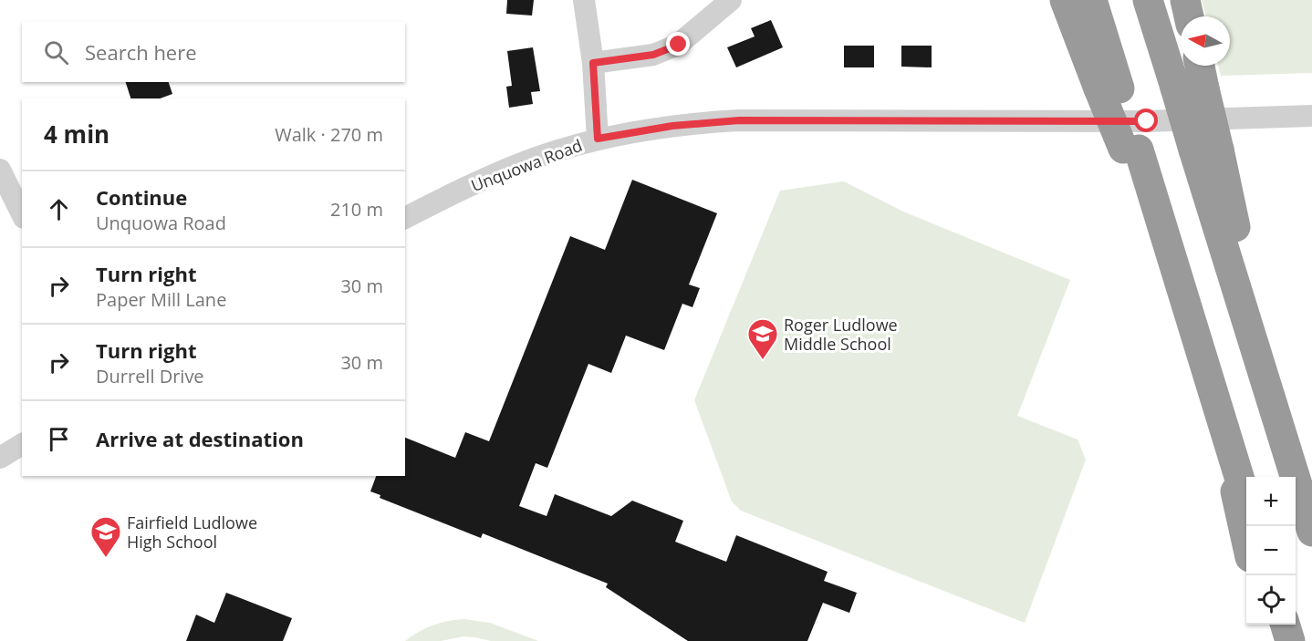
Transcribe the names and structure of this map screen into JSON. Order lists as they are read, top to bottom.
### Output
{
  "streets": {
    "street": ["Unquowa Road"]
  },
  "places": {
    "school or university": ["Roger Ludlowe Middle School", "Fairfield Ludlowe High School"]
  },
  "north": "left",
  "page": {
    "search": "Search here",
    "heading": ["4 min", "Walk · 270 m"],
    "list": [
      ["Continue", "Unquowa Road", "210 m"],
      ["Turn right", "Paper Mill Lane", "30 m"],
      ["Turn right", "Durrell Drive", "30 m"],
      "Arrive at destination"
    ],
    "map_buttons": ["+", "−"]
  }
}
